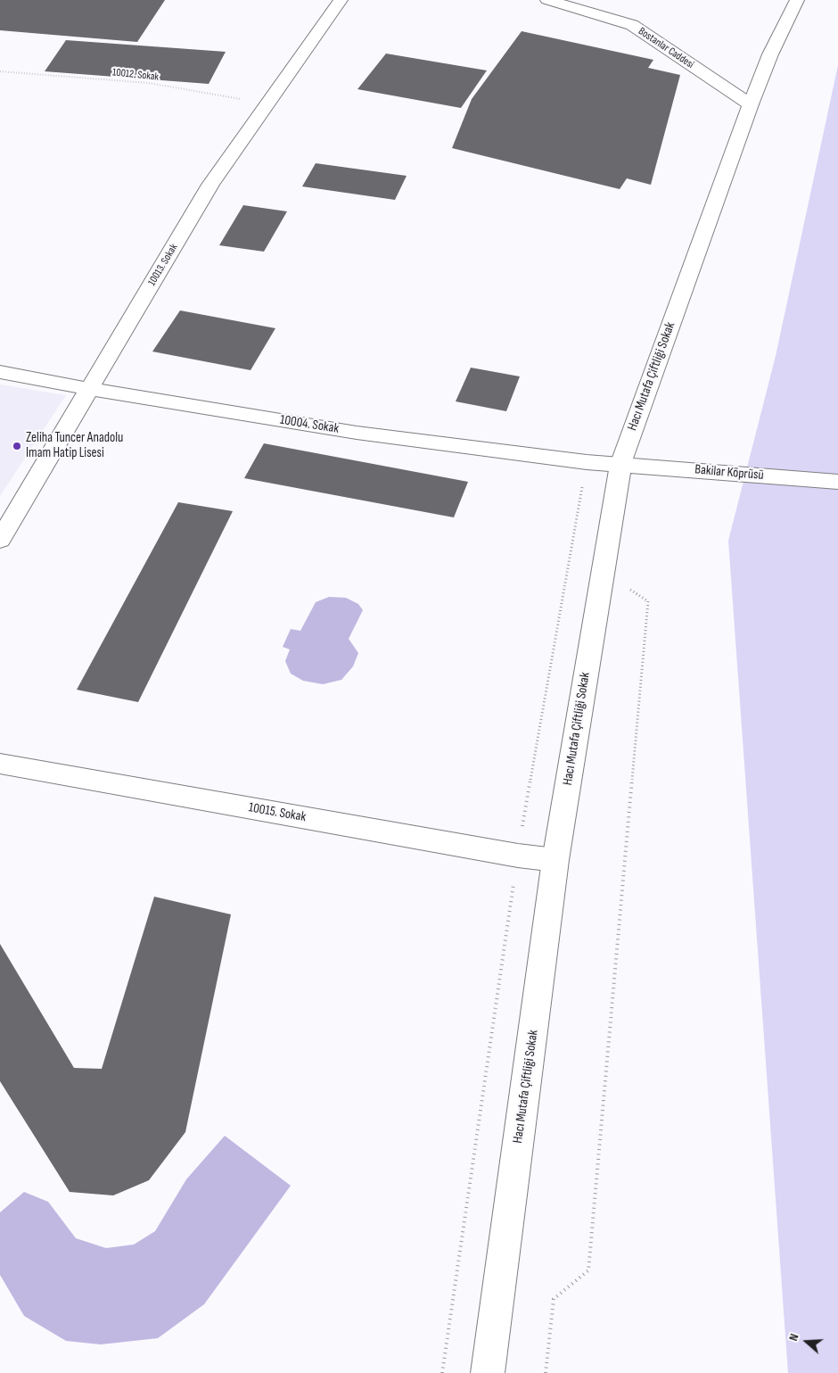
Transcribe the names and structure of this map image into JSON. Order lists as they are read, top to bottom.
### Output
{
  "streets": {
    "street": [
      "Bostanlar Caddesi",
      "10013. Sokak",
      "Hacı Mutafa Çiftliği Sokak",
      "10004. Sokak",
      "Bakilar Köprüsü",
      "10015. Sokak"
    ],
    "path": ["10012. Sokak"]
  },
  "crossings": [
    ["Bostanlar Caddesi", "Hacı Mutafa Çiftliği Sokak"],
    ["10012. Sokak", "10013. Sokak"],
    ["10013. Sokak", "10004. Sokak"],
    ["Hacı Mutafa Çiftliği Sokak", "10004. Sokak"],
    ["Hacı Mutafa Çiftliği Sokak", "Bakilar Köprüsü"],
    ["Hacı Mutafa Çiftliği Sokak", "10015. Sokak"],
    ["10004. Sokak", "Bakilar Köprüsü"]
  ],
  "places": ["Zeliha Tuncer Anadolu Imam Hatip Lisesi"],
  "north": "left"
}
